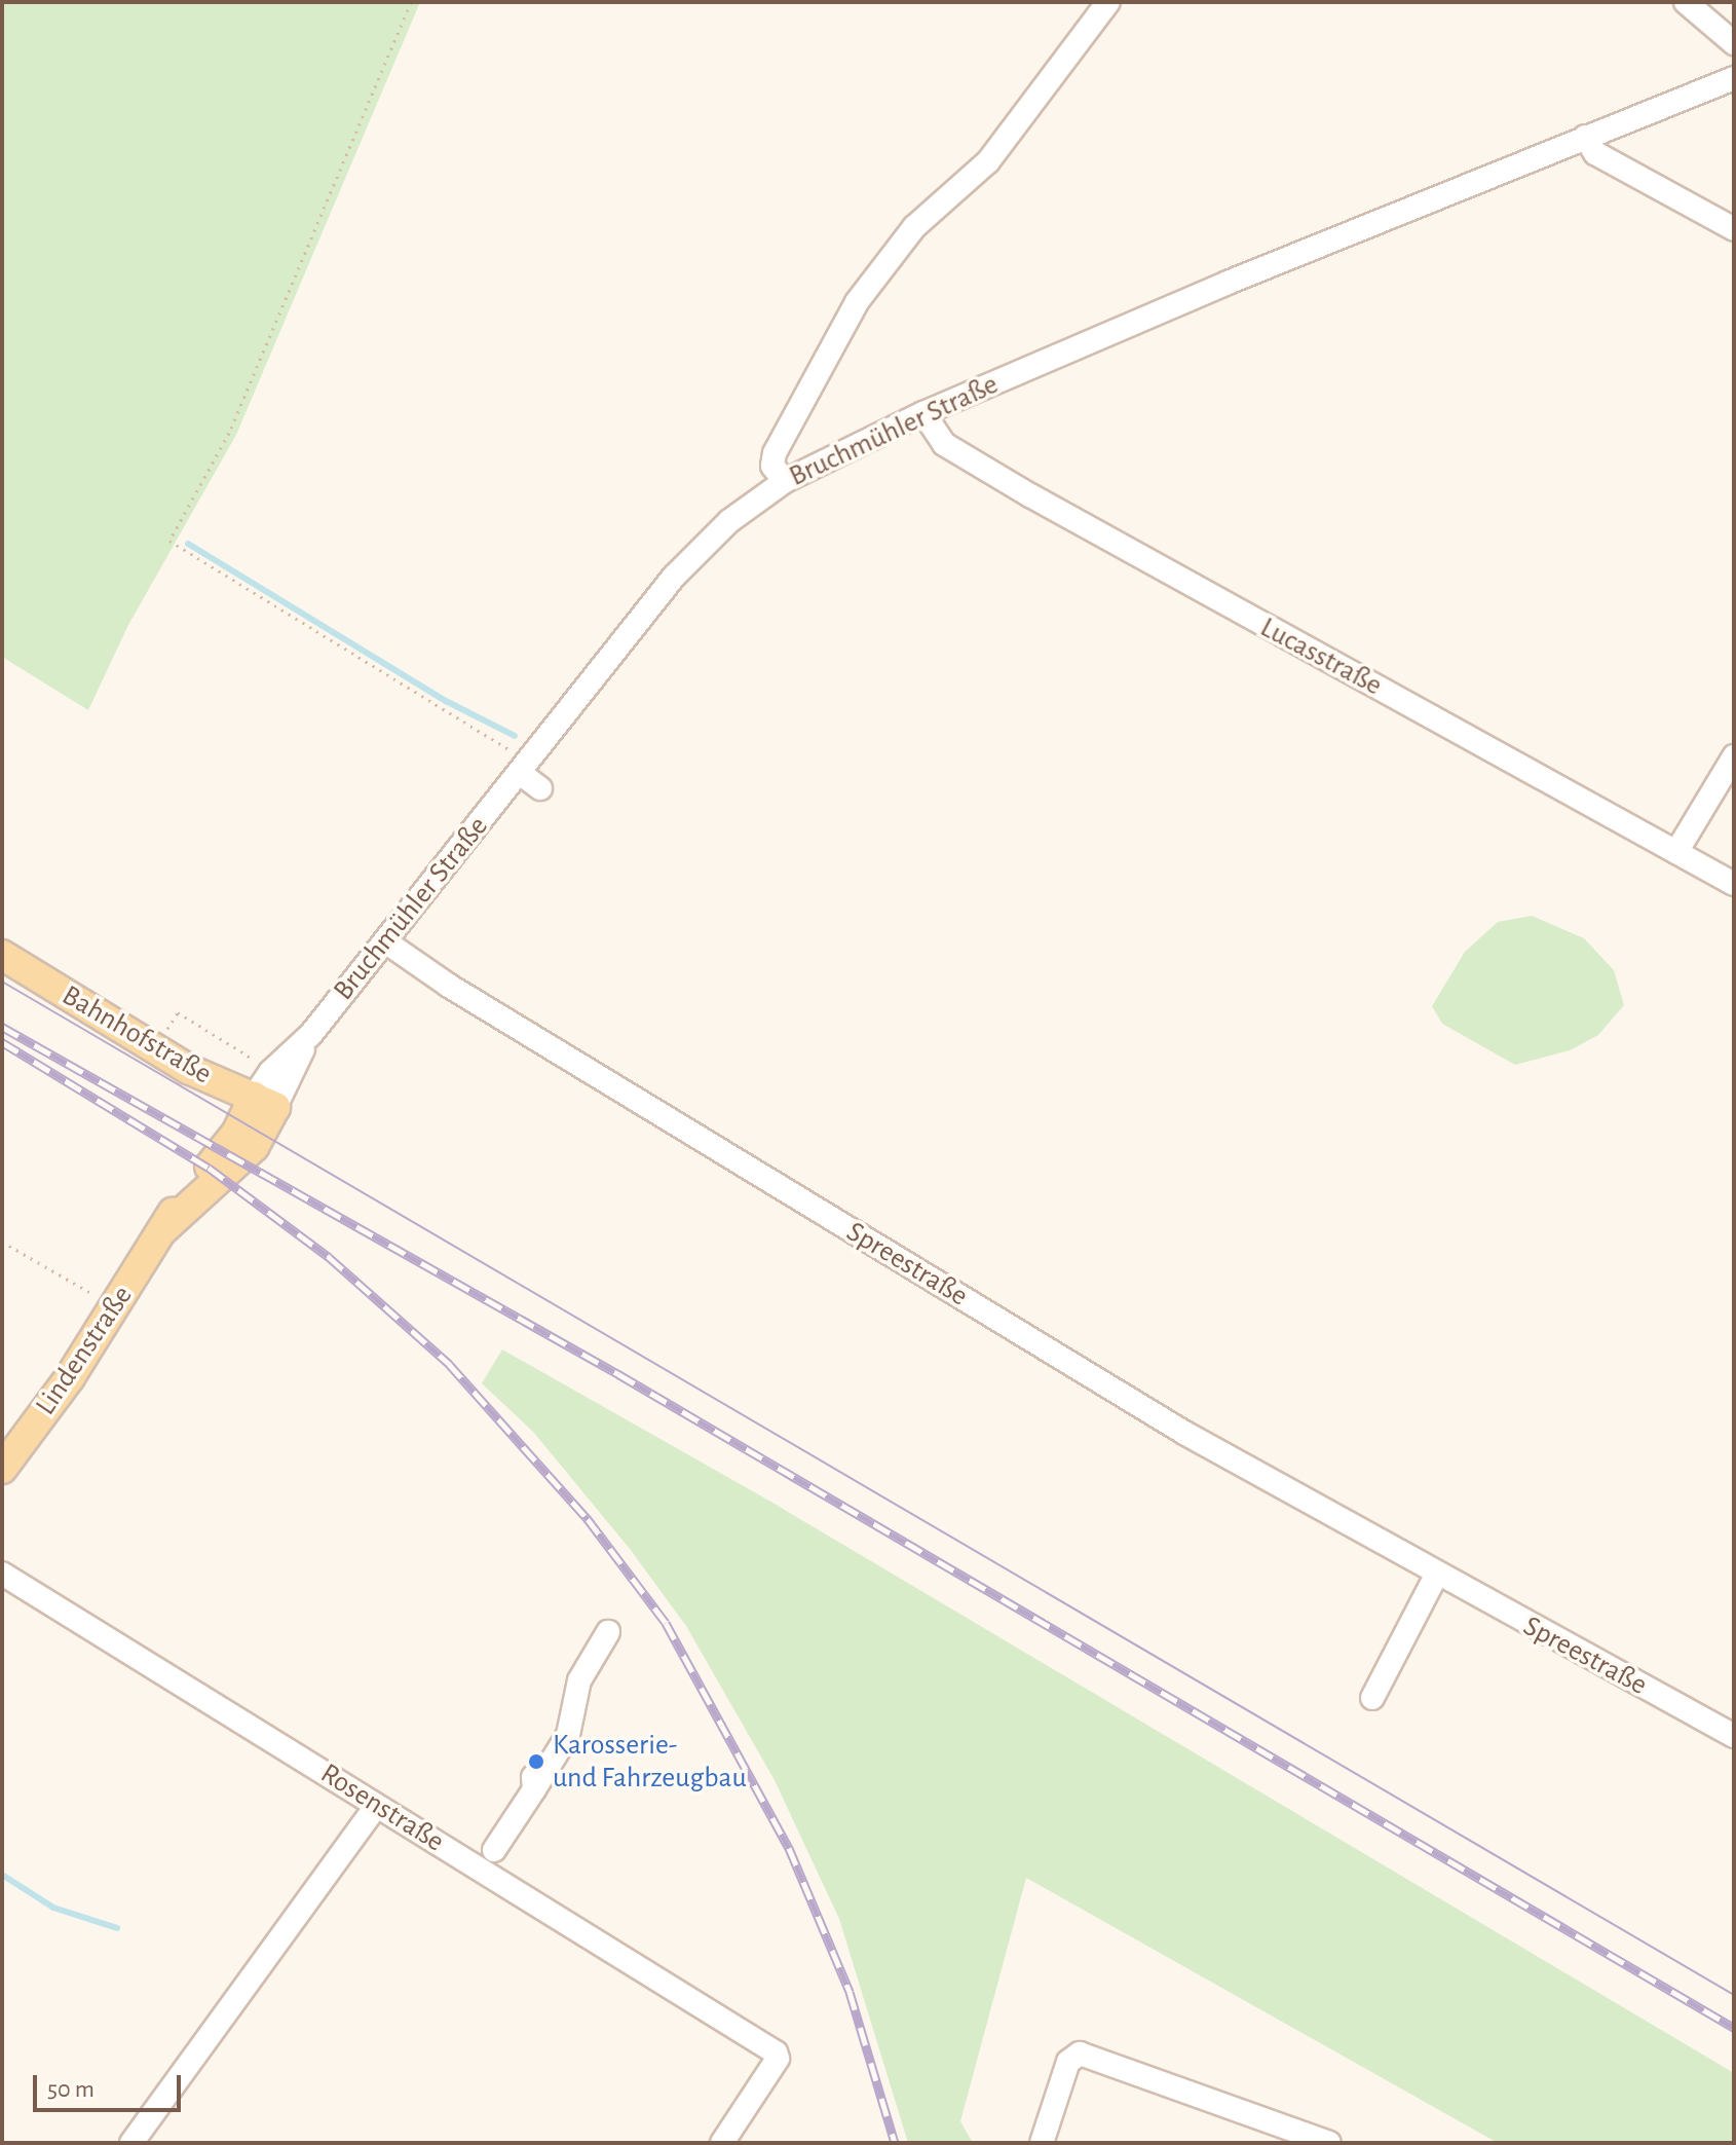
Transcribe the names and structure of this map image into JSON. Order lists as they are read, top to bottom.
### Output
{
  "streets": {
    "main road": ["Bahnhofstraße", "Lindenstraße"],
    "street": [
      "Bruchmühler Straße",
      "Lucasstraße",
      "Spreestraße",
      "Rosenstraße"
    ]
  },
  "crossings": [
    ["Bruchmühler Straße", "Lucasstraße"],
    ["Bruchmühler Straße", "Bahnhofstraße"],
    ["Bruchmühler Straße", "Spreestraße"],
    ["Bruchmühler Straße", "Lindenstraße"],
    ["Bahnhofstraße", "Lindenstraße"]
  ],
  "places": ["Karosserie- und Fahrzeugbau"],
  "scale_bar": "50 m"
}
